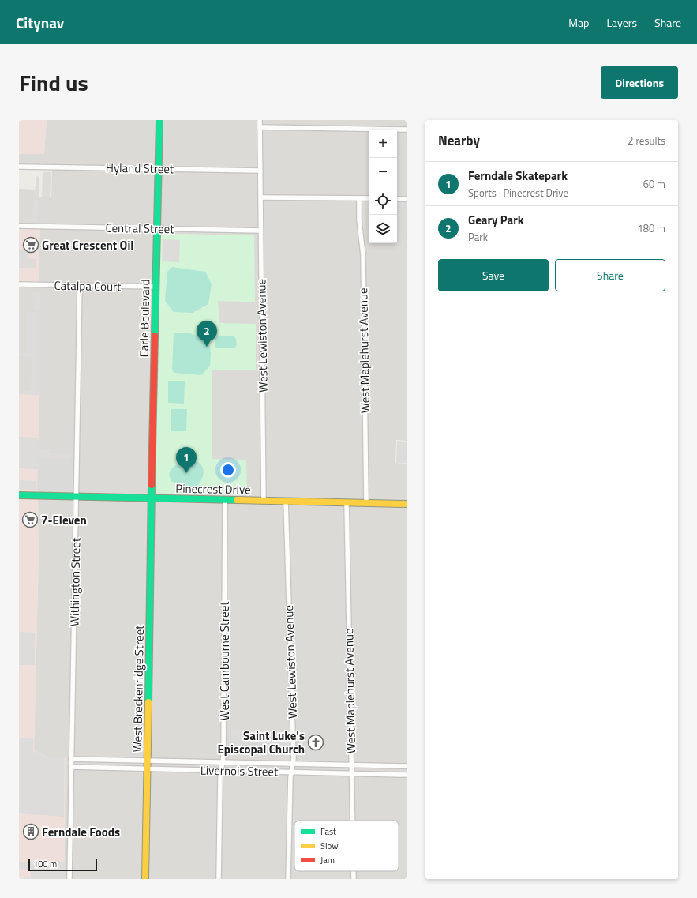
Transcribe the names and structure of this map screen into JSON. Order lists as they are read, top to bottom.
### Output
{
  "streets": {
    "street": [
      "Hyland Street",
      "Central Street",
      "Catalpa Court",
      "Earle Boulevard",
      "West Lewiston Avenue",
      "West Maplehurst Avenue",
      "Pinecrest Drive",
      "Withington Street",
      "West Cambourne Street",
      "West Breckenridge Street",
      "Livernois Street"
    ]
  },
  "crossings": [
    ["Hyland Street", "Earle Boulevard"],
    ["Hyland Street", "West Lewiston Avenue"],
    ["Central Street", "Earle Boulevard"],
    ["Central Street", "West Lewiston Avenue"],
    ["Catalpa Court", "Earle Boulevard"],
    ["Catalpa Court", "Withington Street"],
    ["Earle Boulevard", "Pinecrest Drive"],
    ["Earle Boulevard", "West Breckenridge Street"],
    ["West Lewiston Avenue", "Pinecrest Drive"],
    ["West Lewiston Avenue", "Livernois Street"],
    ["West Maplehurst Avenue", "Pinecrest Drive"],
    ["West Maplehurst Avenue", "Livernois Street"],
    ["Pinecrest Drive", "Withington Street"],
    ["Pinecrest Drive", "West Cambourne Street"],
    ["Pinecrest Drive", "West Breckenridge Street"],
    ["Withington Street", "Livernois Street"],
    ["West Cambourne Street", "Livernois Street"],
    ["West Breckenridge Street", "Livernois Street"]
  ],
  "places": {
    "supermarket": ["Great Crescent Oil", "7-Eleven"],
    "church": ["Saint Luke's Episcopal Church"],
    "building": ["Ferndale Foods"]
  },
  "legend": ["Fast", "Slow", "Jam"],
  "scale_bar": "100 m",
  "page": {
    "header": "Citynav",
    "nav": ["Map", "Layers", "Share"],
    "title": "Find us",
    "buttons": [
      "Directions",
      ["Save", "Share"]
    ],
    "heading": ["Nearby", "2 results"],
    "map_buttons": ["+", "−"],
    "list": [
      {
        "mark": "1",
        "name": "Ferndale Skatepark",
        "note": "Sports · Pinecrest Drive",
        "value": "60 m"
      },
      {
        "mark": "2",
        "name": "Geary Park",
        "note": "Park",
        "value": "180 m"
      }
    ],
    "pins": ["2", "1"],
    "scale": "100 m"
  }
}
